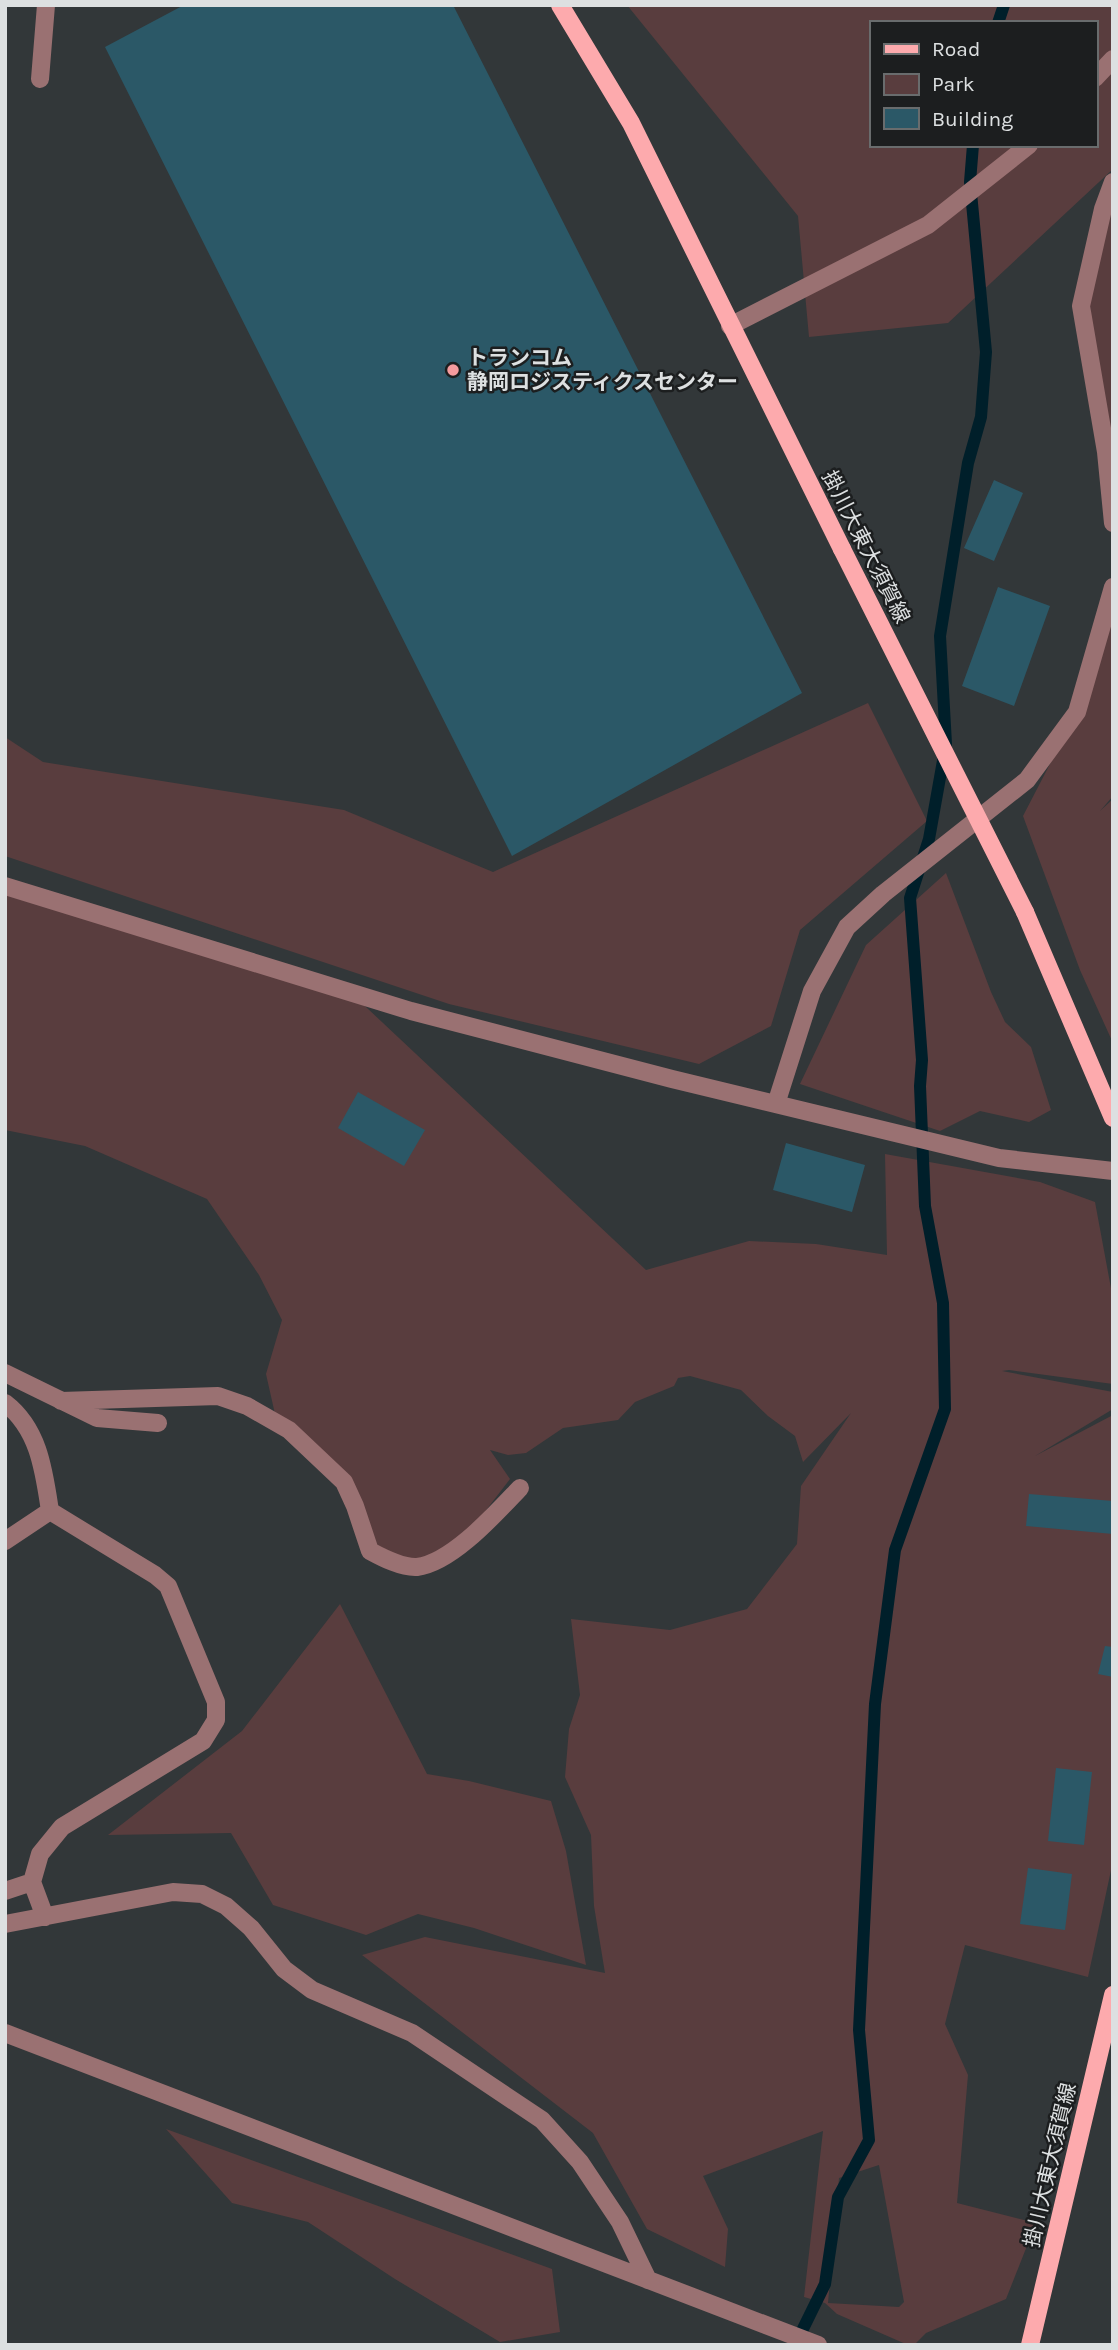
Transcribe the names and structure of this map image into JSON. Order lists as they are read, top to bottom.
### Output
{
  "streets": {
    "main road": ["掛川大東大須賀線"]
  },
  "places": ["トランコム 静岡ロジスティクスセンター"],
  "legend": ["Road", "Park", "Building"]
}
